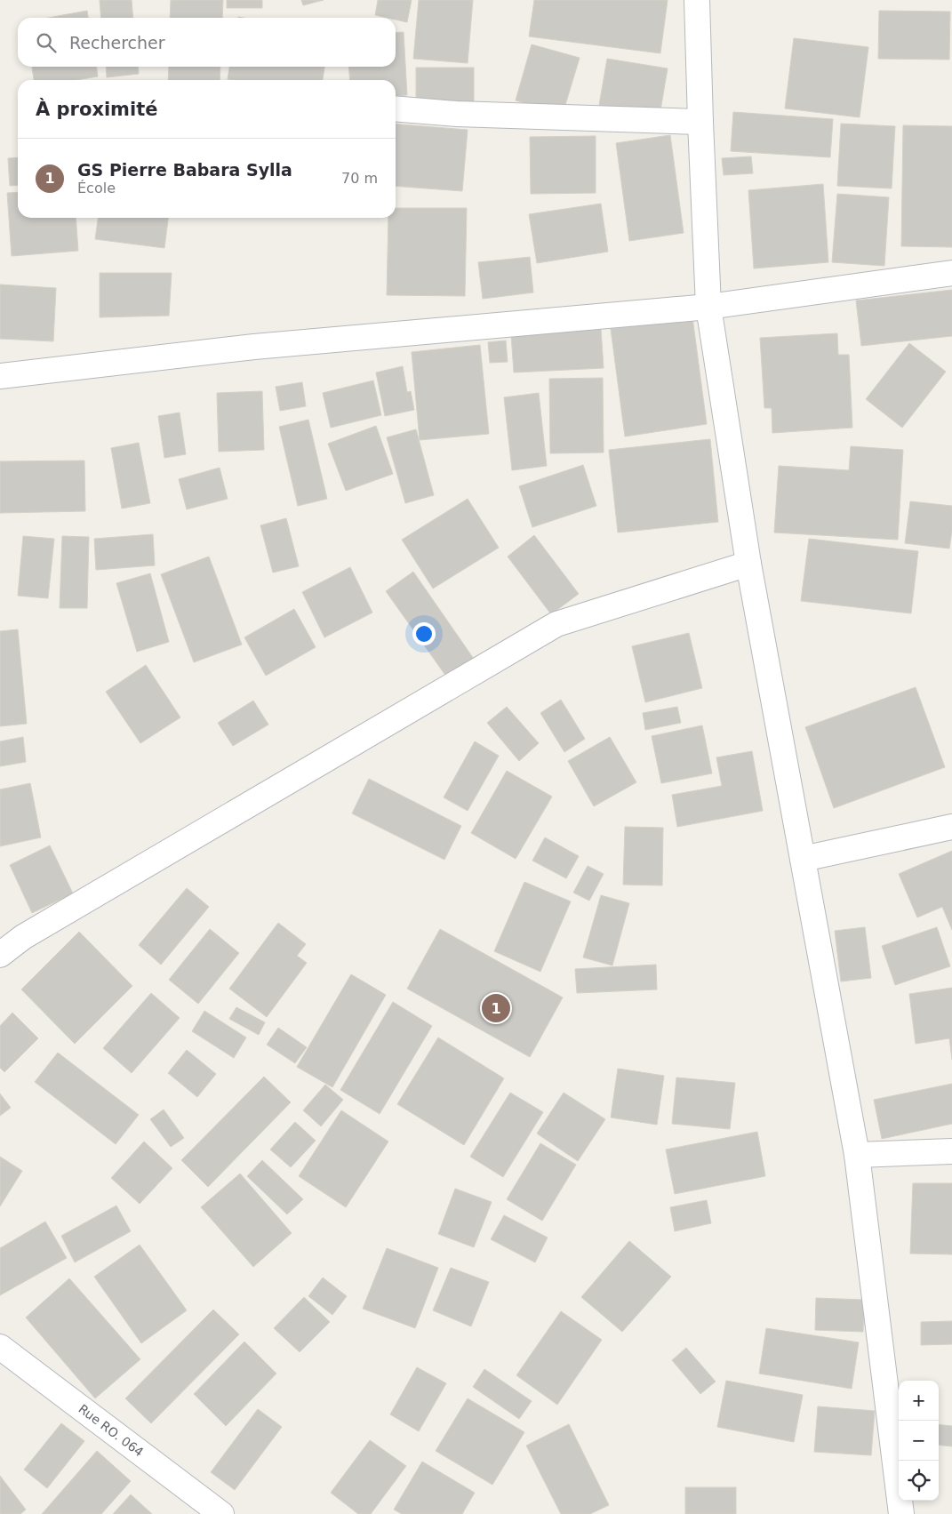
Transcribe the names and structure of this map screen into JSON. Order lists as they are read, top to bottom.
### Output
{
  "streets": {
    "street": ["Rue RO. 064"]
  },
  "page": {
    "search": "Rechercher",
    "heading": "À proximité",
    "list": [
      {
        "mark": "1",
        "name": "GS Pierre Babara Sylla",
        "note": "École",
        "value": "70 m"
      }
    ],
    "pins": "1",
    "map_buttons": ["+", "−"]
  }
}
